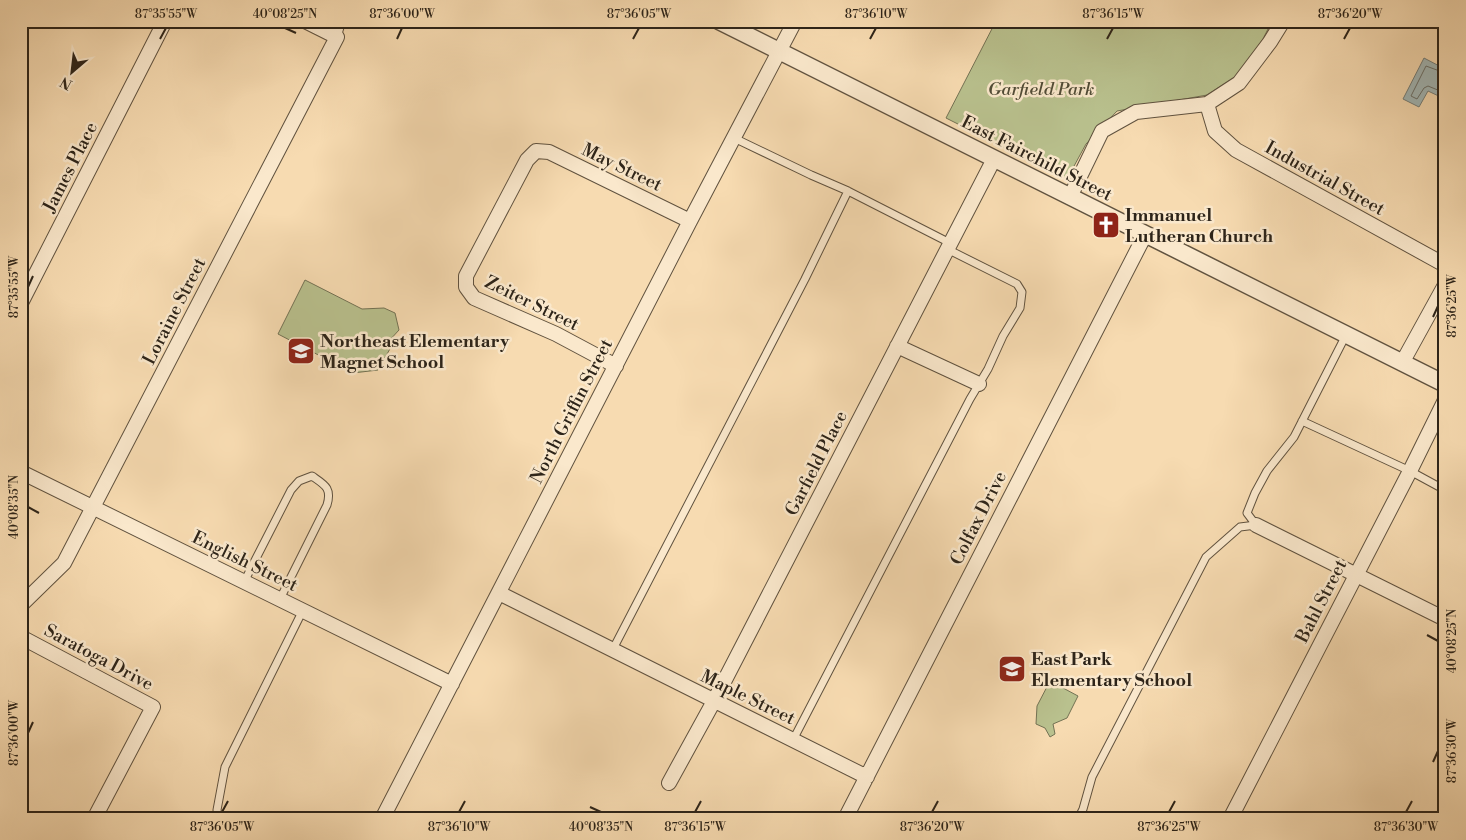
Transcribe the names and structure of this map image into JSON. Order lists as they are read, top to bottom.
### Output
{
  "streets": {
    "street": [
      "East Fairchild Street",
      "James Place",
      "May Street",
      "Industrial Street",
      "Zeiter Street",
      "Loraine Street",
      "North Griffin Street",
      "Garfield Place",
      "Colfax Drive",
      "English Street",
      "Bahl Street",
      "Saratoga Drive",
      "Maple Street"
    ]
  },
  "crossings": [
    ["East Fairchild Street", "North Griffin Street"],
    ["East Fairchild Street", "Garfield Place"],
    ["East Fairchild Street", "Colfax Drive"],
    ["May Street", "Zeiter Street"],
    ["May Street", "North Griffin Street"],
    ["Zeiter Street", "North Griffin Street"],
    ["Loraine Street", "English Street"],
    ["North Griffin Street", "English Street"],
    ["North Griffin Street", "Maple Street"],
    ["Garfield Place", "Maple Street"],
    ["Colfax Drive", "Maple Street"]
  ],
  "parks": ["Garfield Park"],
  "places": {
    "church": ["Immanuel Lutheran Church"],
    "school or university": ["Northeast Elementary Magnet School", "East Park Elementary School"]
  },
  "north": "bottom left",
  "coordinates": [
    "87°35'55\"W",
    "40°08'25\"N",
    "87°36'00\"W",
    "87°36'05\"W",
    "87°36'10\"W",
    "87°36'15\"W",
    "87°36'20\"W",
    "87°36'25\"W",
    "40°08'35\"N",
    "87°36'30\"W"
  ]
}
